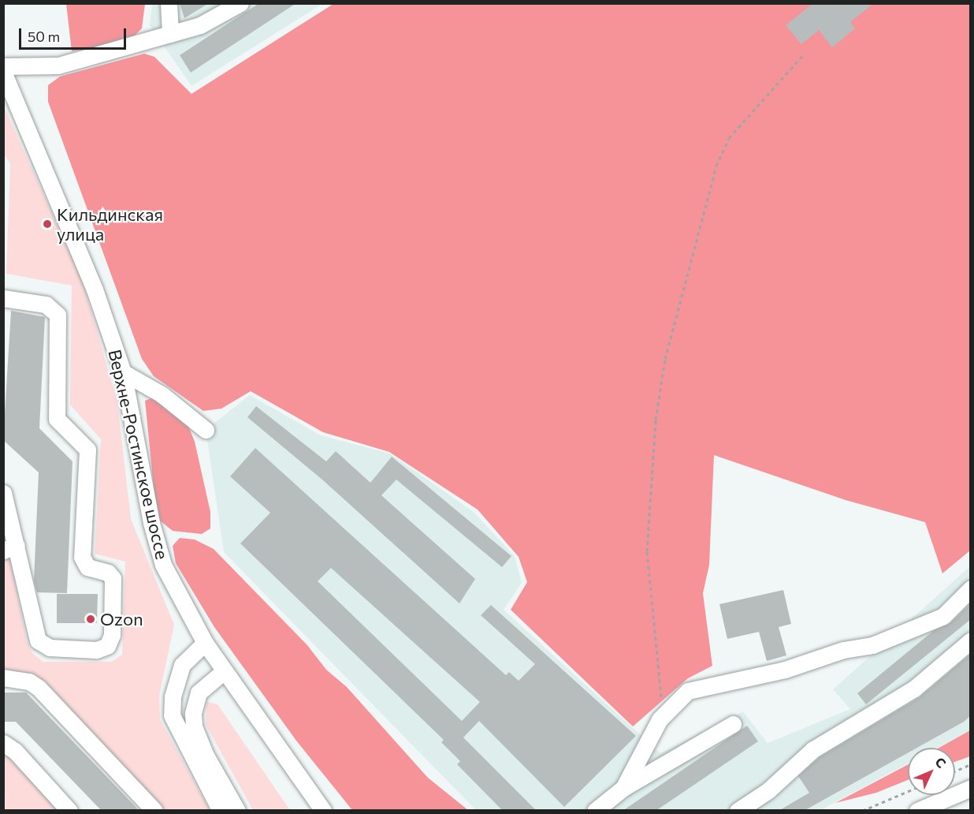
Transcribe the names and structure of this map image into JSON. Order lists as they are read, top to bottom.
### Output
{
  "streets": {
    "street": ["Верхне-Ростинское шоссе"]
  },
  "places": ["Кильдинская улица", "Ozon"],
  "scale_bar": "50 m",
  "north": "top right"
}
